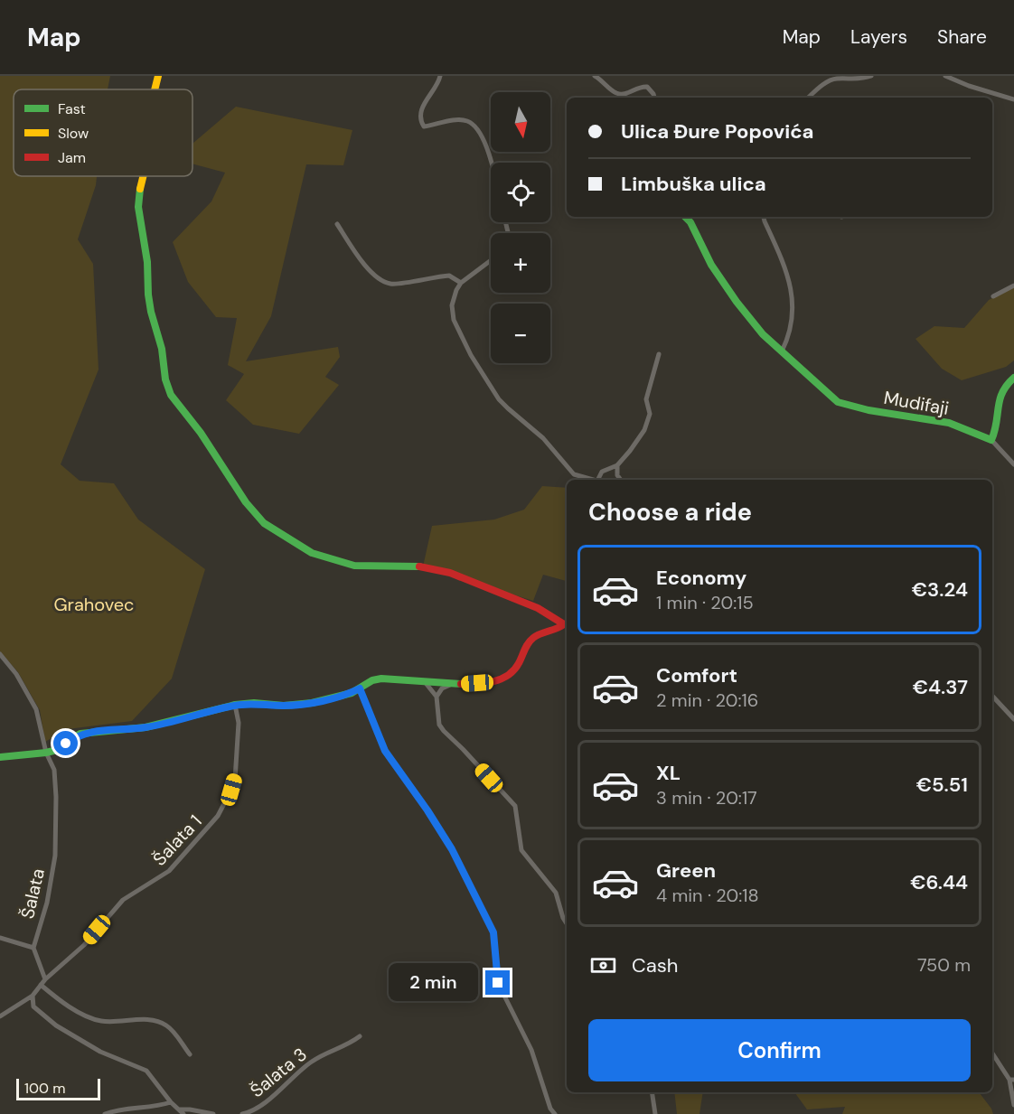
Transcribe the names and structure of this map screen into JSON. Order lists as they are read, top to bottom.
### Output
{
  "streets": {
    "street": [
      "Mudifaji",
      "Šalata 1",
      "Šalata",
      "Šalata 3"
    ]
  },
  "parks": ["Grahovec"],
  "legend": ["Fast", "Slow", "Jam"],
  "scale_bar": "100 m",
  "north": "bottom",
  "page": {
    "header": "Map",
    "nav": ["Map", "Layers", "Share"],
    "map_buttons": ["+", "−"],
    "banner": ["Ulica Đure Popovića", "Limbuška ulica"],
    "heading": "Choose a ride",
    "list": [
      {
        "name": "Economy",
        "note": "1 min · 20:15",
        "value": "€3.24"
      },
      {
        "name": "Comfort",
        "note": "2 min · 20:16",
        "value": "€4.37"
      },
      {
        "name": "XL",
        "note": "3 min · 20:17",
        "value": "€5.51"
      },
      {
        "name": "Green",
        "note": "4 min · 20:18",
        "value": "€6.44"
      }
    ],
    "pay": ["Cash", "750 m"],
    "bubble": "2 min",
    "buttons": "Confirm",
    "scale": "100 m"
  }
}
